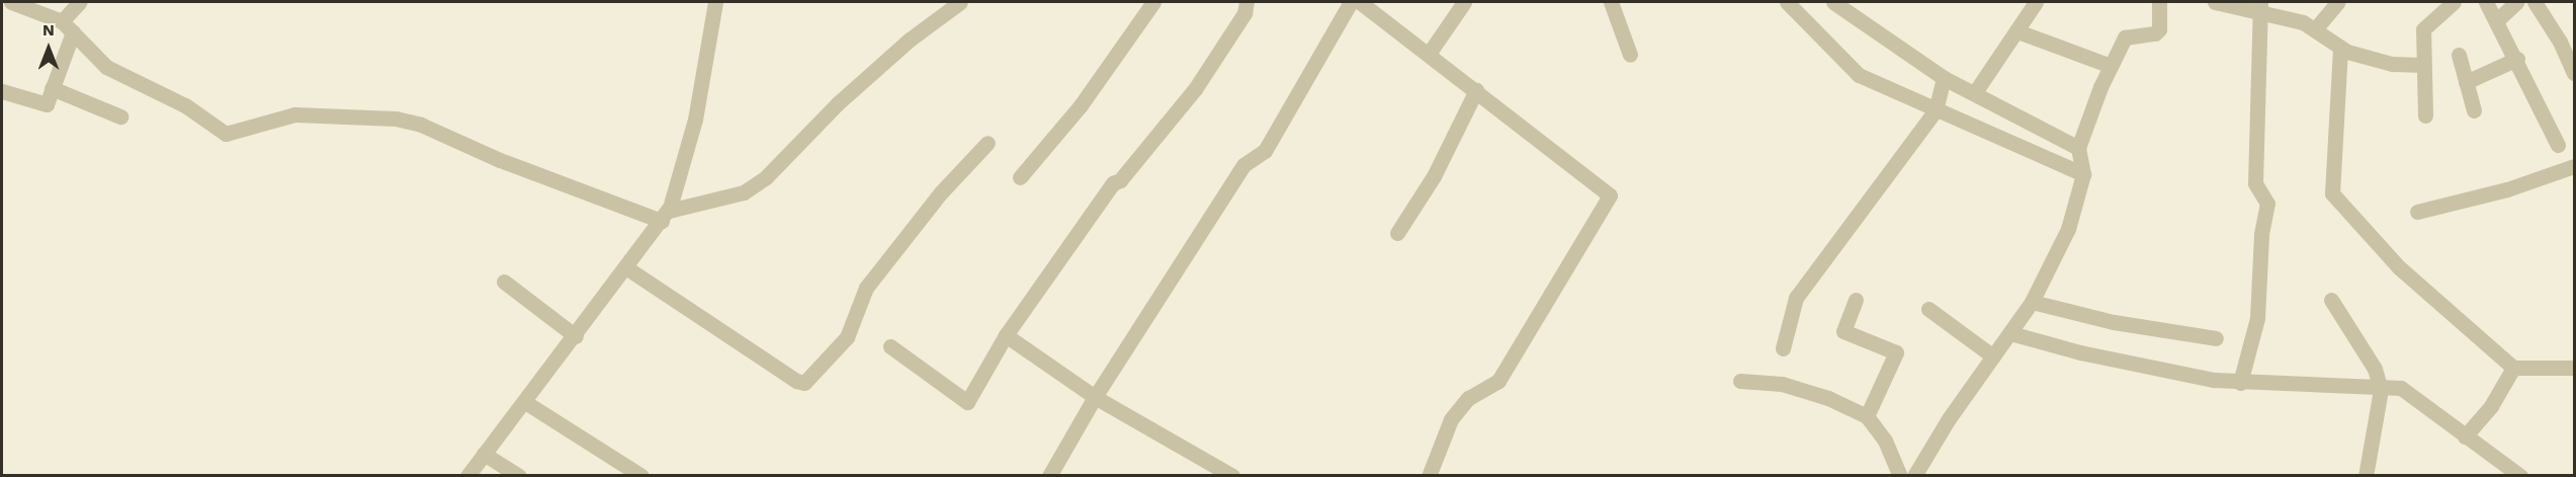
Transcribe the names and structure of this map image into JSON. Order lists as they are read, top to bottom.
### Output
{
  "north": "top"
}
